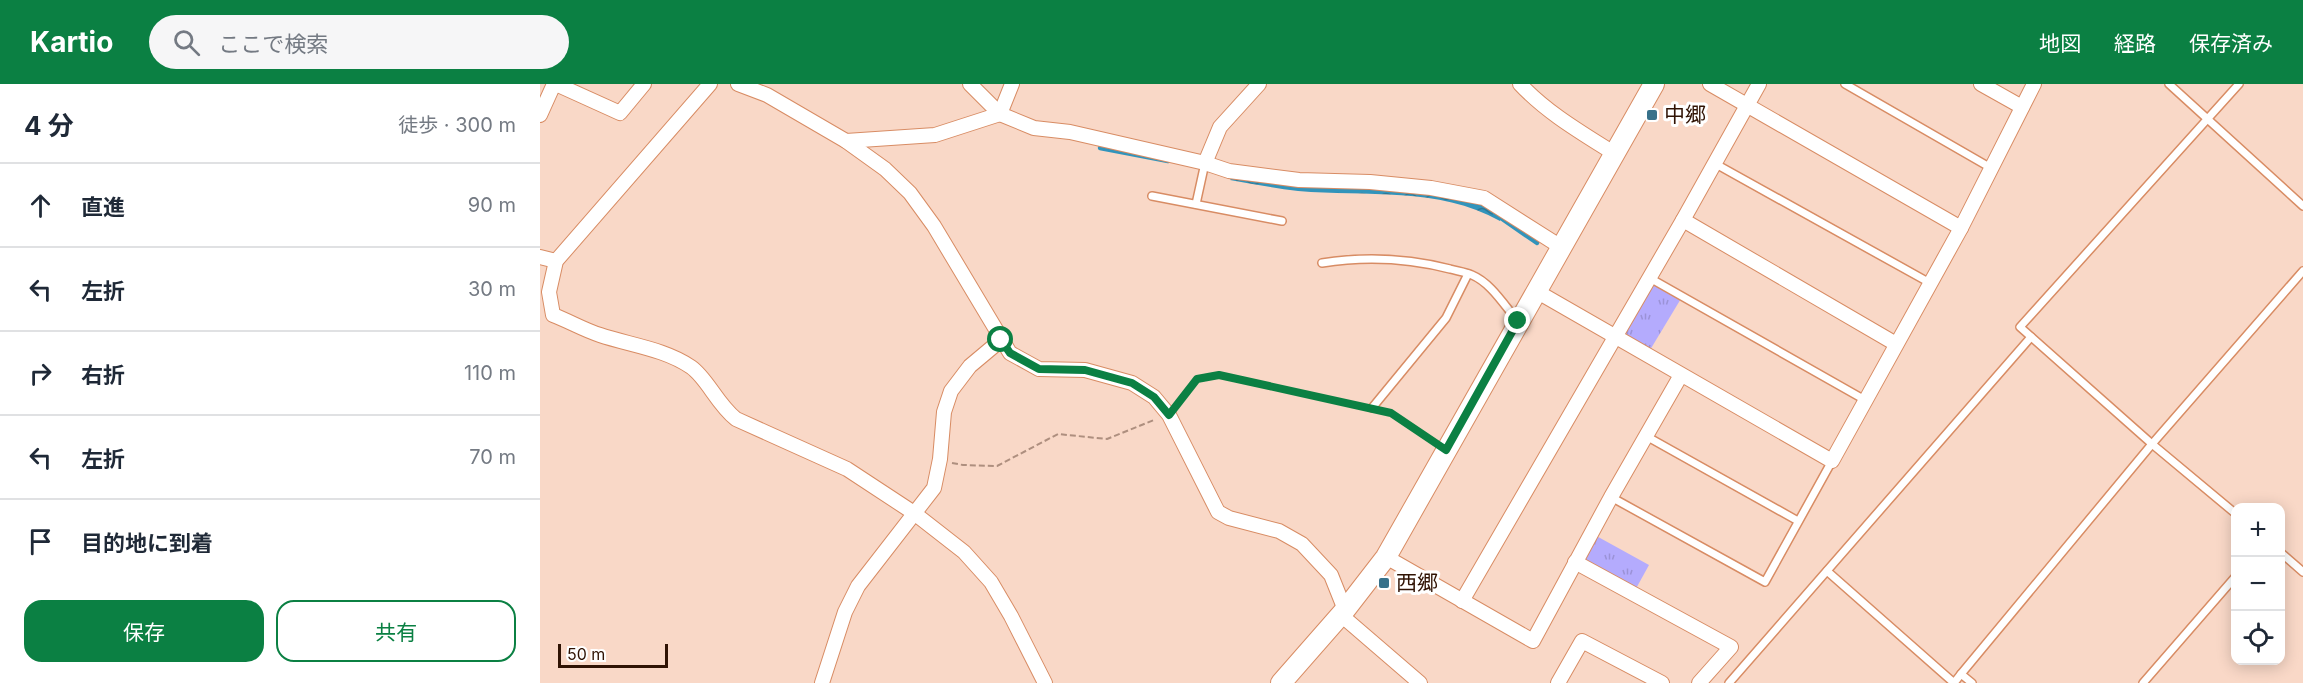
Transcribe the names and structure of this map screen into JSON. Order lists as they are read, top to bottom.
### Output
{
  "places": {
    "transit": ["中郷", "西郷"]
  },
  "scale_bar": "50 m",
  "page": {
    "header": "Kartio",
    "search": "ここで検索",
    "nav": ["地図", "経路", "保存済み"],
    "heading": ["4 分", "徒歩 · 300 m"],
    "list": [
      ["直進", "90 m"],
      ["左折", "30 m"],
      ["右折", "110 m"],
      ["左折", "70 m"],
      "目的地に到着"
    ],
    "map_buttons": ["+", "−"],
    "buttons": ["保存", "共有"],
    "scale": "50 m"
  }
}
